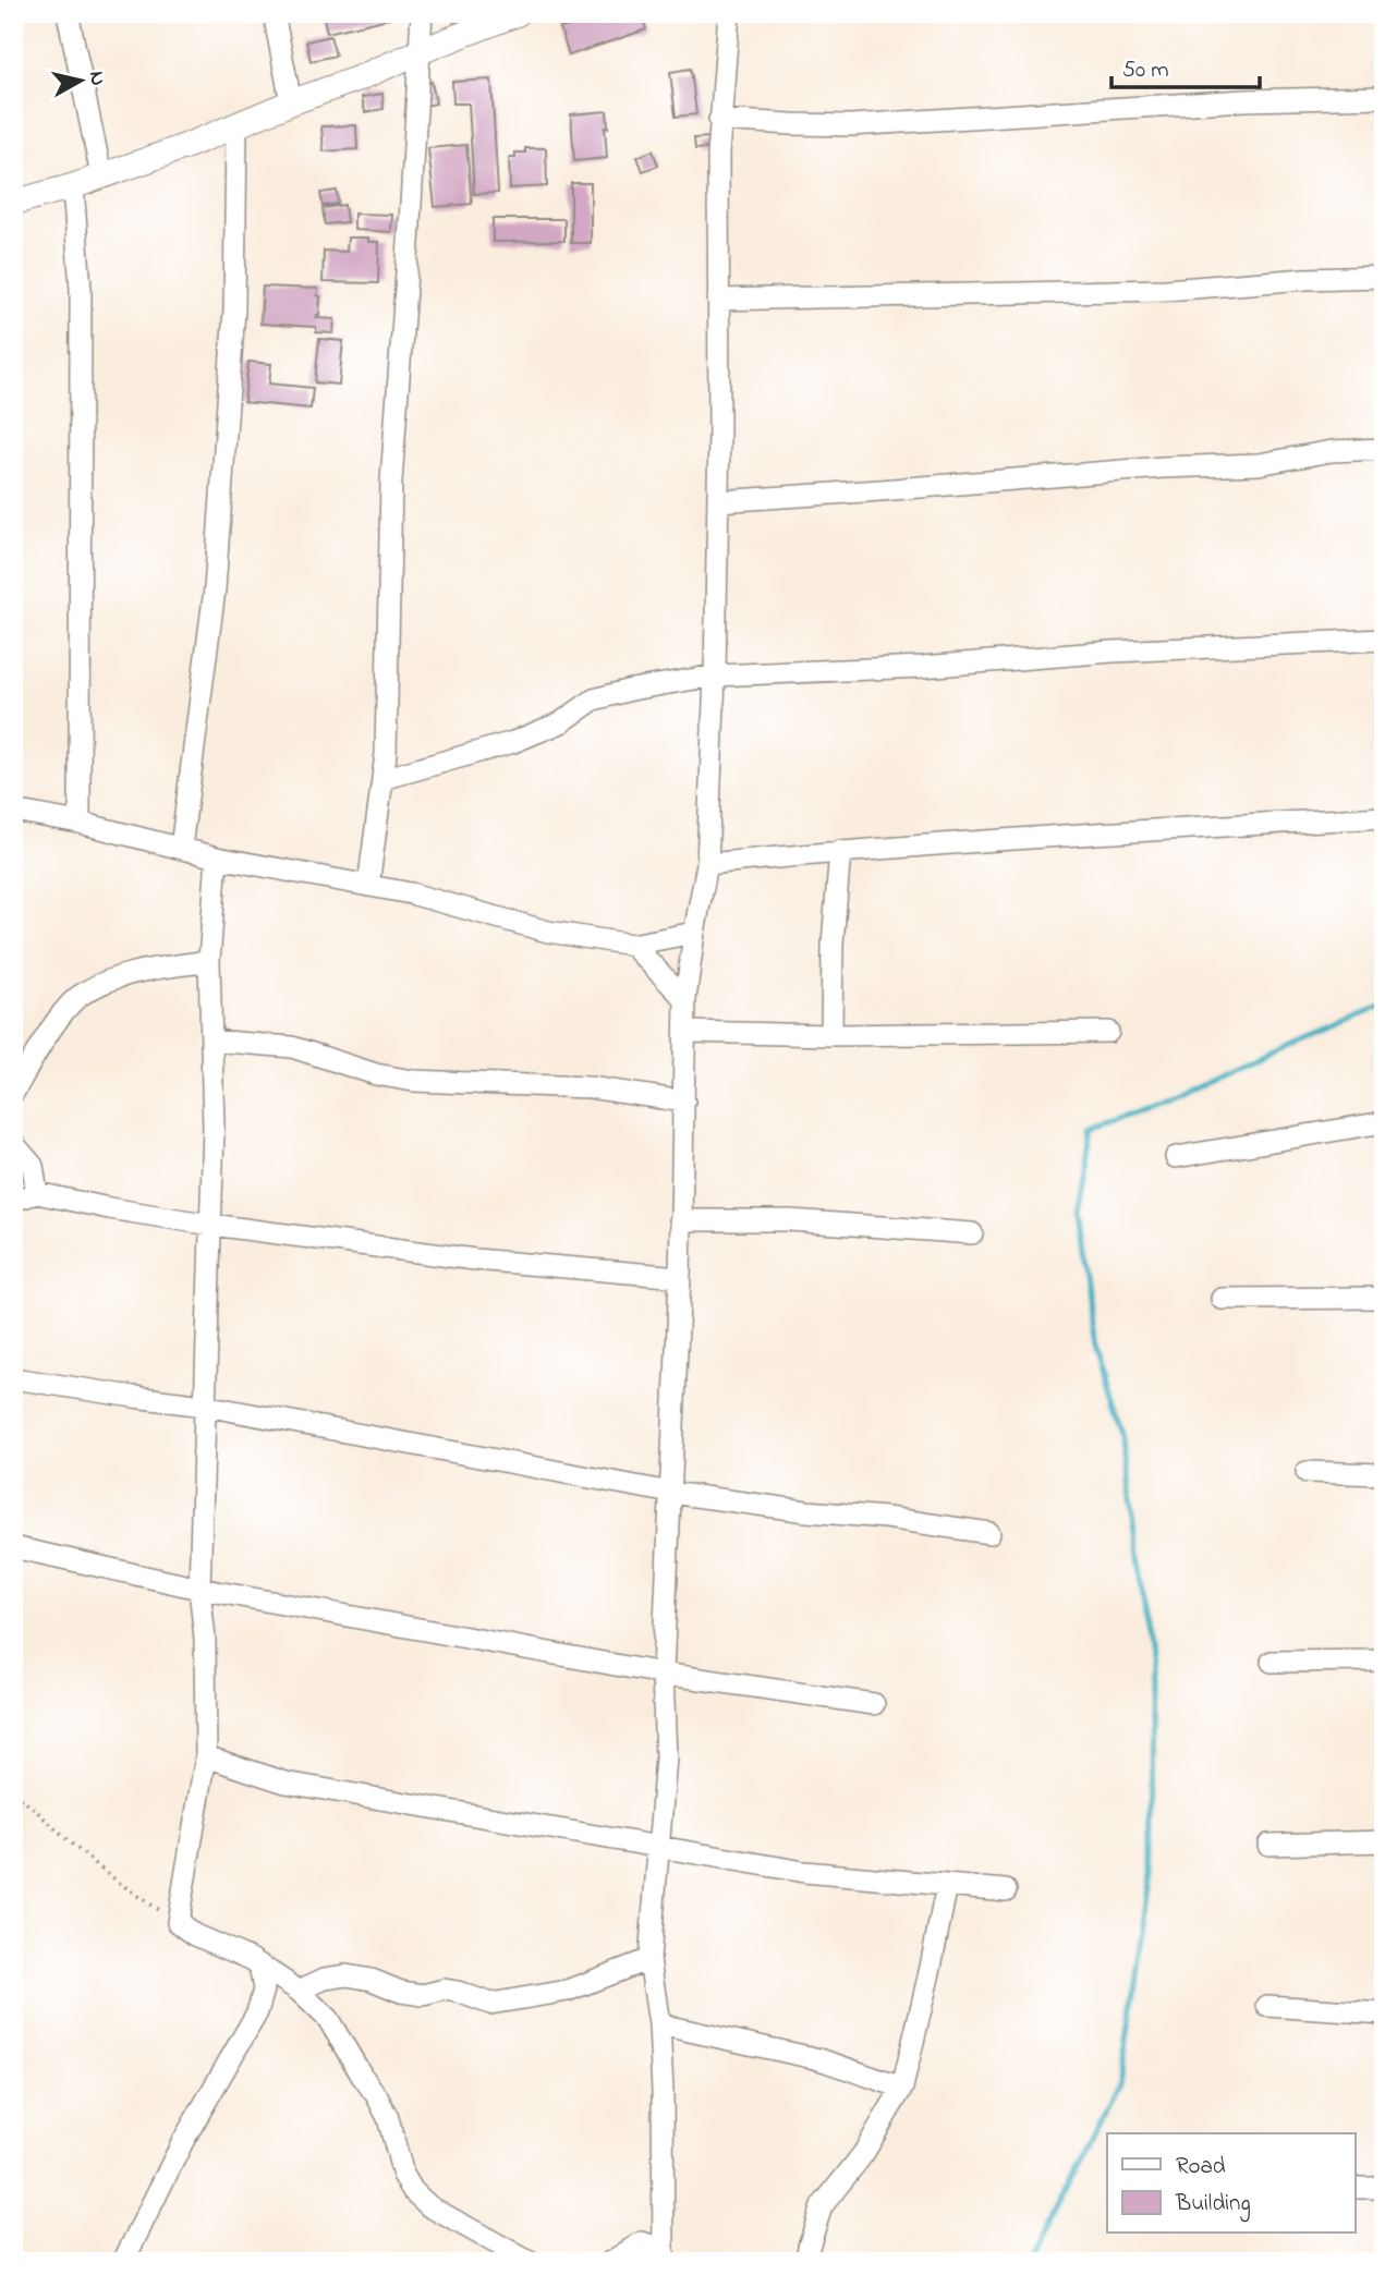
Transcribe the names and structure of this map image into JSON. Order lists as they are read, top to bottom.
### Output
{
  "legend": ["Road", "Building"],
  "scale_bar": "50 m",
  "north": "right"
}
